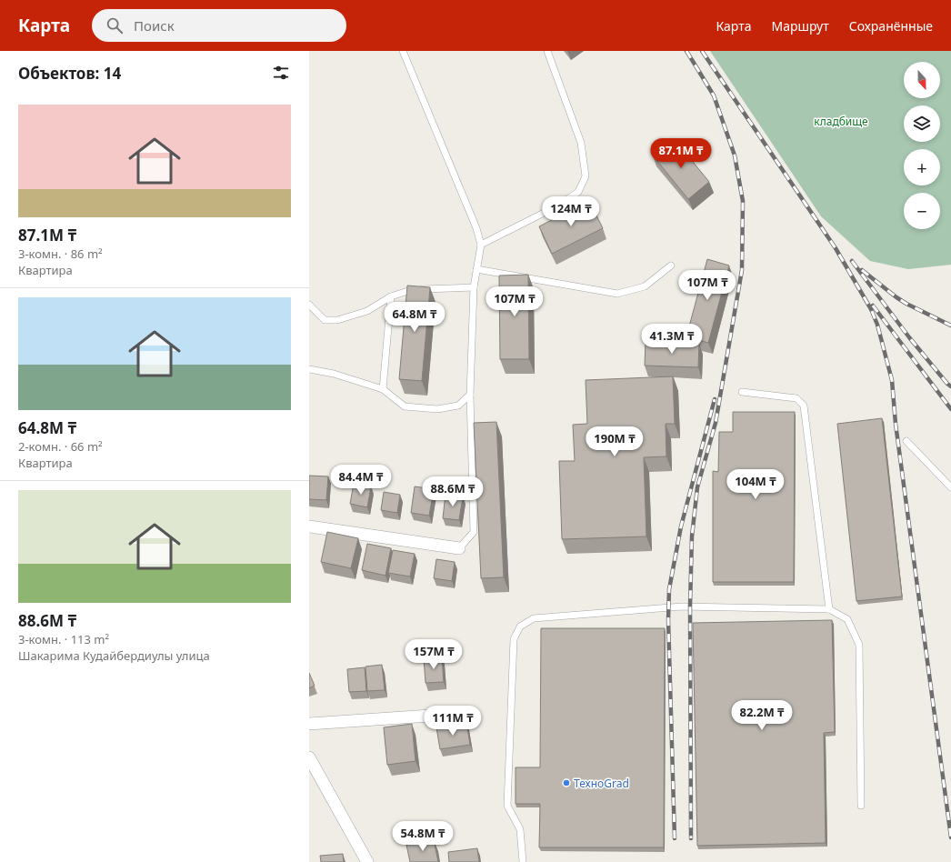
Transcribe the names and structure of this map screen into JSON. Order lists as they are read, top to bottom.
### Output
{
  "parks": ["кладбище"],
  "places": ["ТехноGrad"],
  "north": "bottom",
  "page": {
    "header": "Карта",
    "search": "Поиск",
    "nav": ["Карта", "Маршрут", "Сохранённые"],
    "heading": "Объектов: 14",
    "map_buttons": ["+", "−"],
    "list": [
      {
        "name": "87.1M ₸",
        "note": "3-комн. · 86 m² · Квартира"
      },
      {
        "name": "64.8M ₸",
        "note": "2-комн. · 66 m² · Квартира"
      },
      {
        "name": "88.6M ₸",
        "note": "3-комн. · 113 m² · Шакарима Кудайбердиулы улица"
      }
    ],
    "price": [
      "87.1M ₸",
      "124M ₸",
      "107M ₸",
      "107M ₸",
      "64.8M ₸",
      "41.3M ₸",
      "190M ₸",
      "84.4M ₸",
      "104M ₸",
      "88.6M ₸",
      "157M ₸",
      "82.2M ₸",
      "111M ₸",
      "54.8M ₸"
    ]
  }
}
